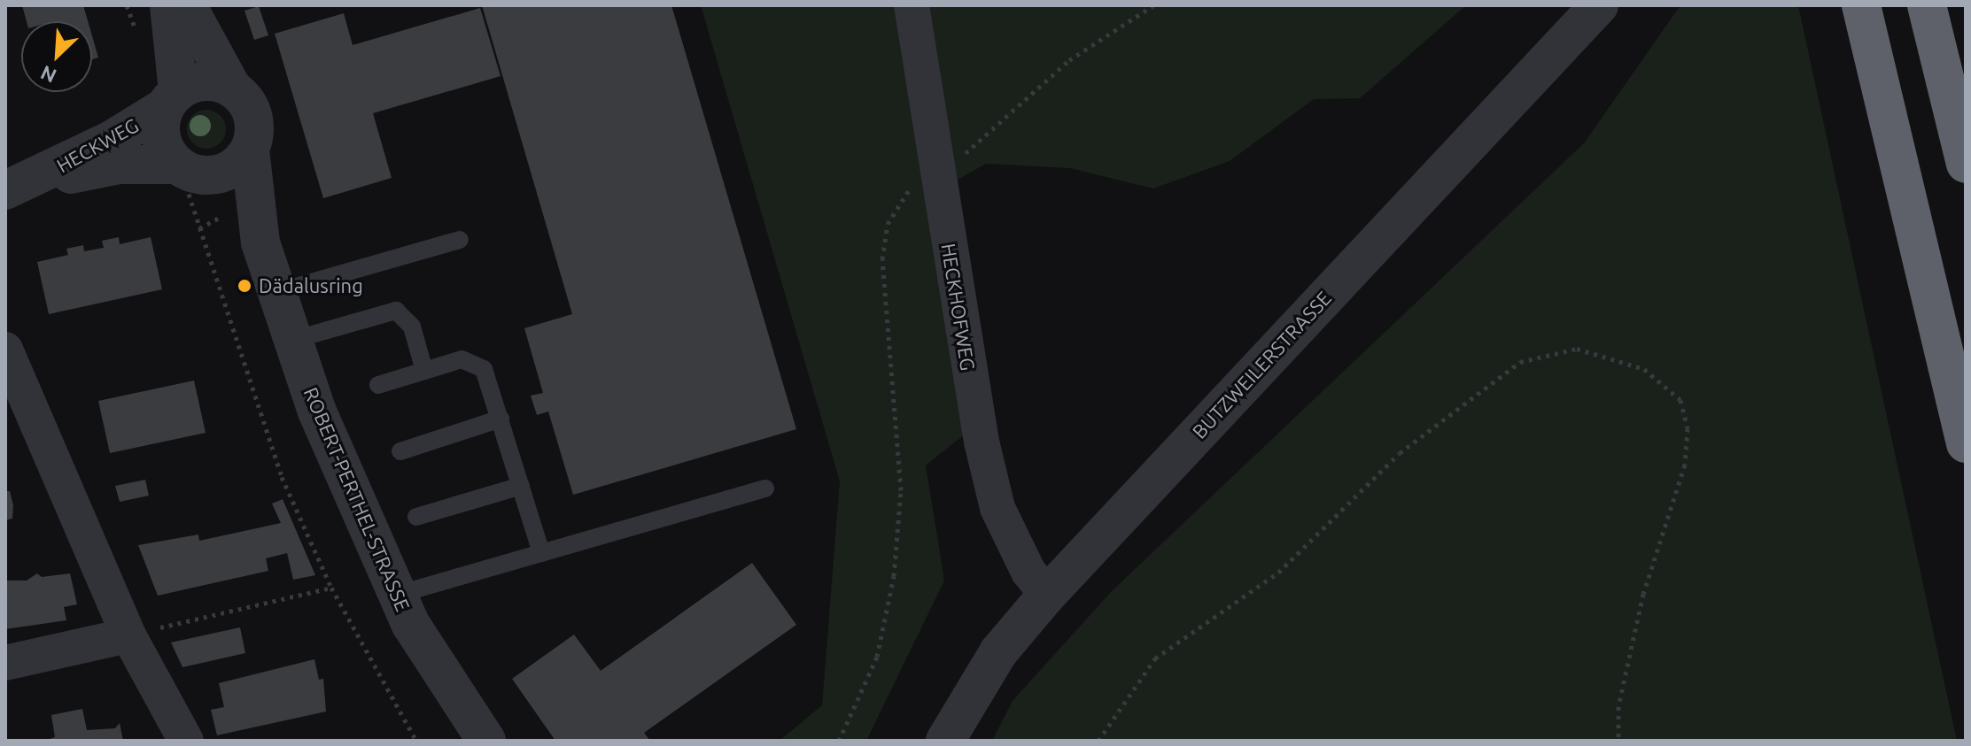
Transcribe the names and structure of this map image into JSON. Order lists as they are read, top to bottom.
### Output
{
  "streets": {
    "street": [
      "HECKWEG",
      "HECKHOFWEG",
      "BUTZWEILERSTRASSE",
      "ROBERT-PERTHEL-STRASSE"
    ]
  },
  "crossings": [
    ["HECKWEG", "ROBERT-PERTHEL-STRASSE"],
    ["HECKHOFWEG", "BUTZWEILERSTRASSE"]
  ],
  "places": ["Dädalusring"],
  "north": "bottom left"
}
